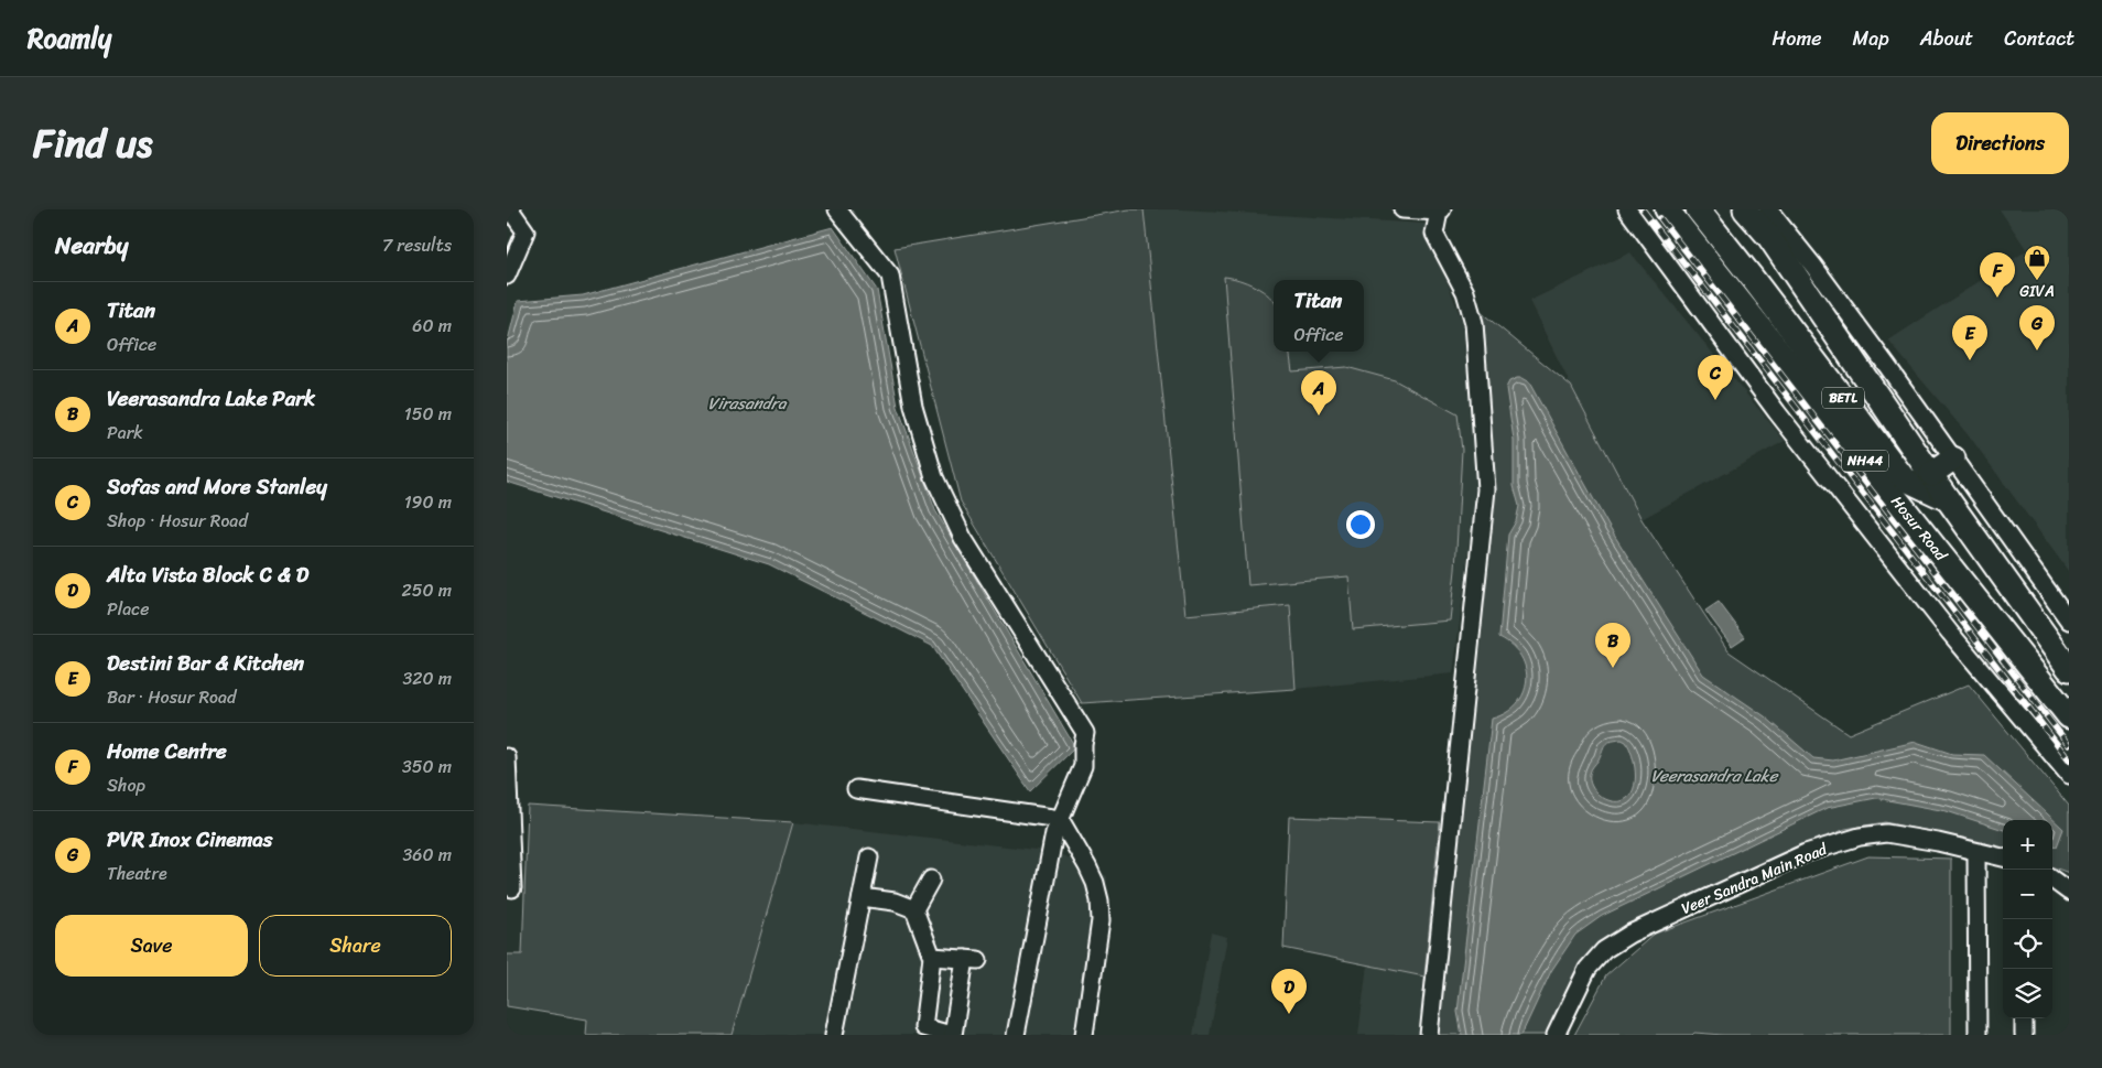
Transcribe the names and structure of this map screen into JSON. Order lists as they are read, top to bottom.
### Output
{
  "streets": {
    "highway": ["BETL", "NH44", "Hosur Road"],
    "street": ["Veer Sandra Main Road"]
  },
  "crossings": [
    ["BETL", "NH44"]
  ],
  "water": ["Virasandra", "Veerasandra Lake"],
  "places": {
    "shop": ["GIVA"]
  },
  "page": {
    "header": "Roamly",
    "nav": [
      "Home",
      "Map",
      "About",
      "Contact"
    ],
    "title": "Find us",
    "buttons": [
      "Directions",
      ["Save", "Share"]
    ],
    "heading": ["Nearby", "7 results"],
    "pins": [
      "F",
      "G",
      "E",
      "C",
      "A",
      "B",
      "D"
    ],
    "popup": ["Titan", "Office"],
    "list": [
      {
        "mark": "A",
        "name": "Titan",
        "note": "Office",
        "value": "60 m"
      },
      {
        "mark": "B",
        "name": "Veerasandra Lake Park",
        "note": "Park",
        "value": "150 m"
      },
      {
        "mark": "C",
        "name": "Sofas and More Stanley",
        "note": "Shop · Hosur Road",
        "value": "190 m"
      },
      {
        "mark": "D",
        "name": "Alta Vista Block C & D",
        "note": "Place",
        "value": "250 m"
      },
      {
        "mark": "E",
        "name": "Destini Bar & Kitchen",
        "note": "Bar · Hosur Road",
        "value": "320 m"
      },
      {
        "mark": "F",
        "name": "Home Centre",
        "note": "Shop",
        "value": "350 m"
      },
      {
        "mark": "G",
        "name": "PVR Inox Cinemas",
        "note": "Theatre",
        "value": "360 m"
      }
    ],
    "map_buttons": ["+", "−"]
  }
}
